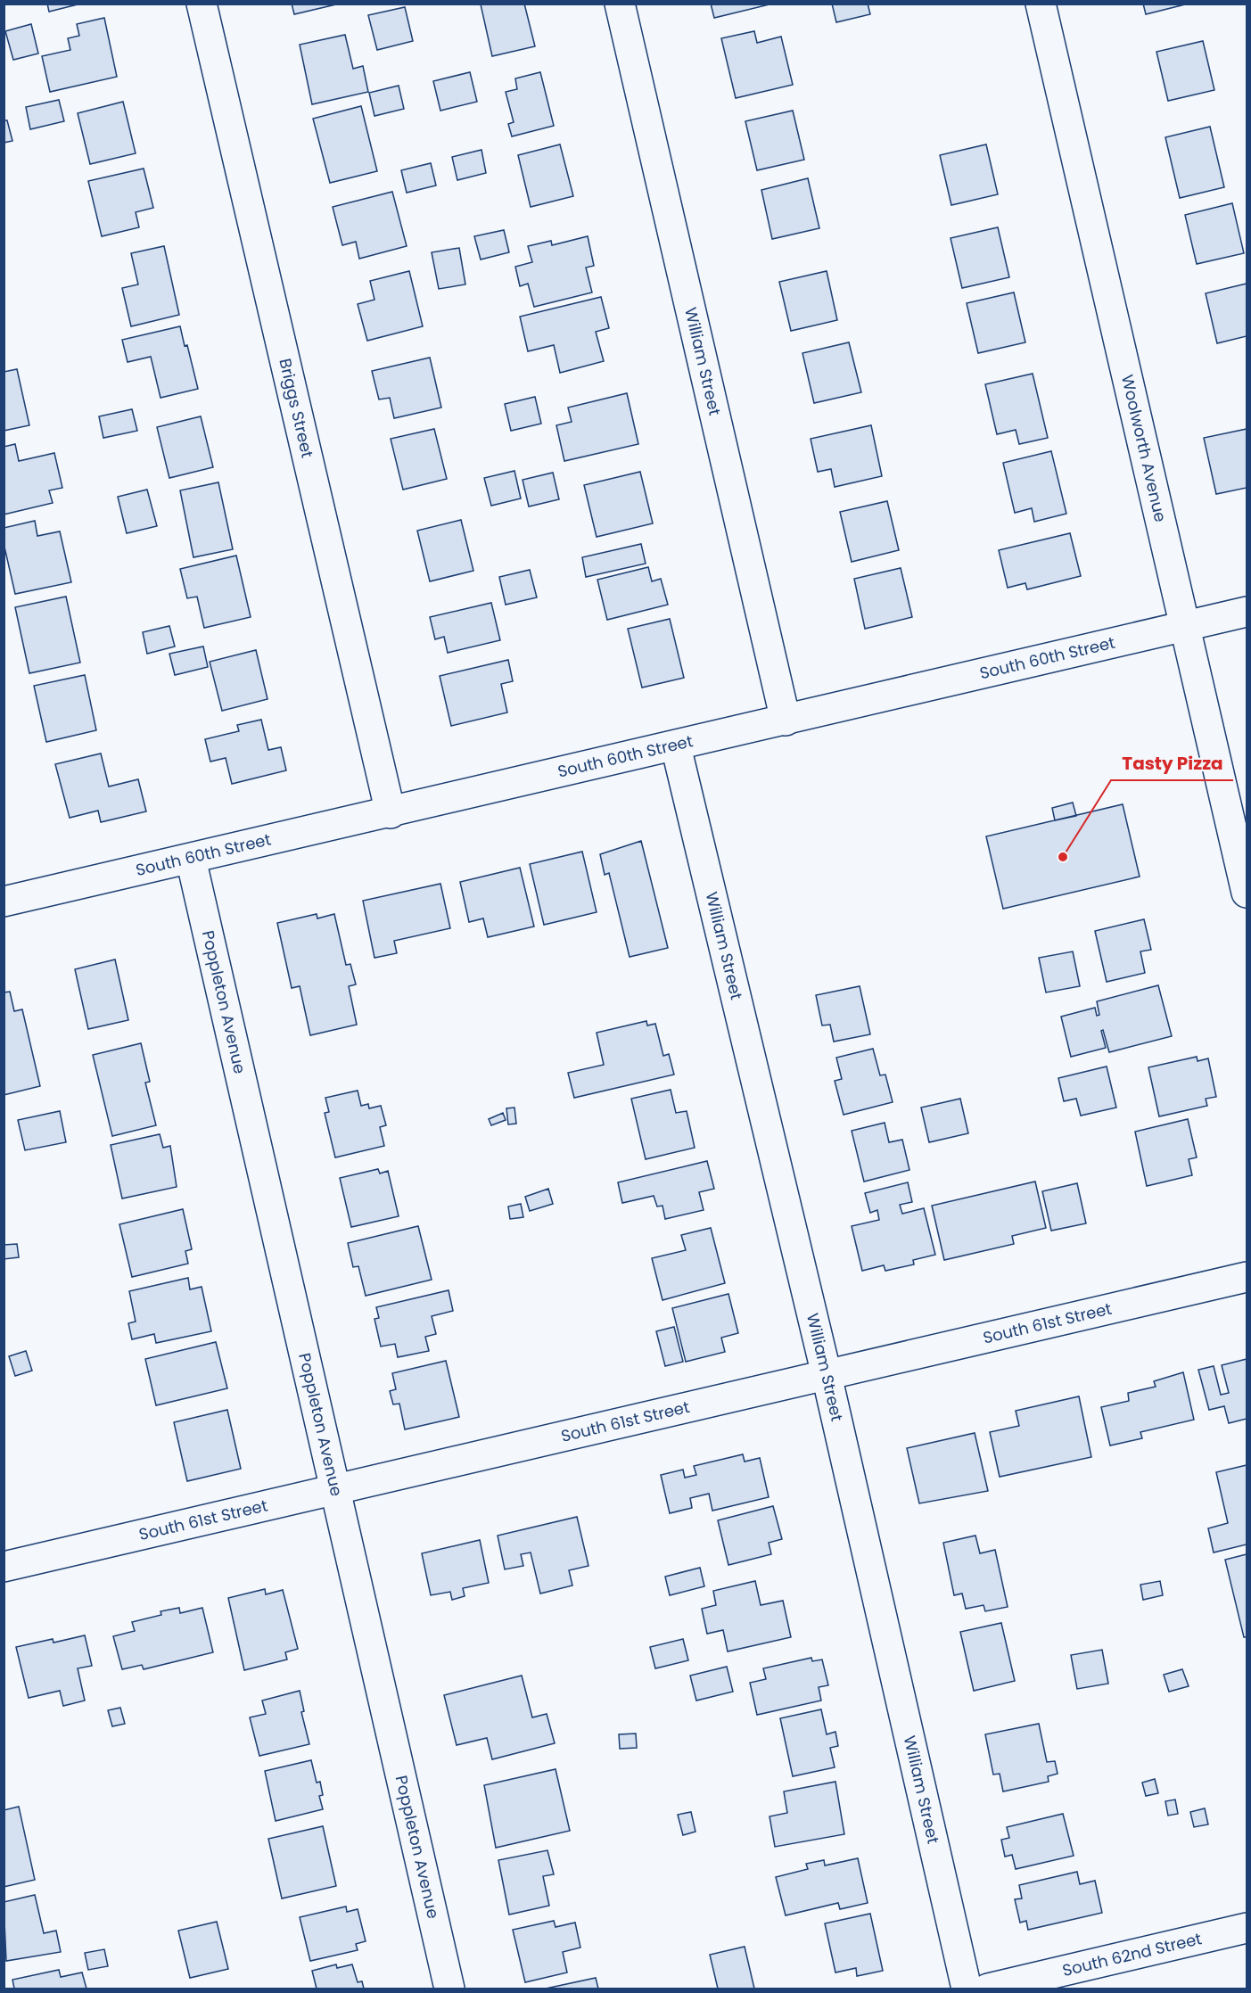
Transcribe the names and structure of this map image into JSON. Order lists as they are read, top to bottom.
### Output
{
  "streets": {
    "street": [
      "William Street",
      "Briggs Street",
      "Woolworth Avenue",
      "South 60th Street",
      "Poppleton Avenue",
      "South 61st Street",
      "South 62nd Street"
    ]
  },
  "crossings": [
    ["William Street", "South 60th Street"],
    ["William Street", "South 61st Street"],
    ["Briggs Street", "South 60th Street"],
    ["Woolworth Avenue", "South 60th Street"],
    ["South 60th Street", "Poppleton Avenue"],
    ["Poppleton Avenue", "South 61st Street"]
  ],
  "places": ["Tasty Pizza"]
}
